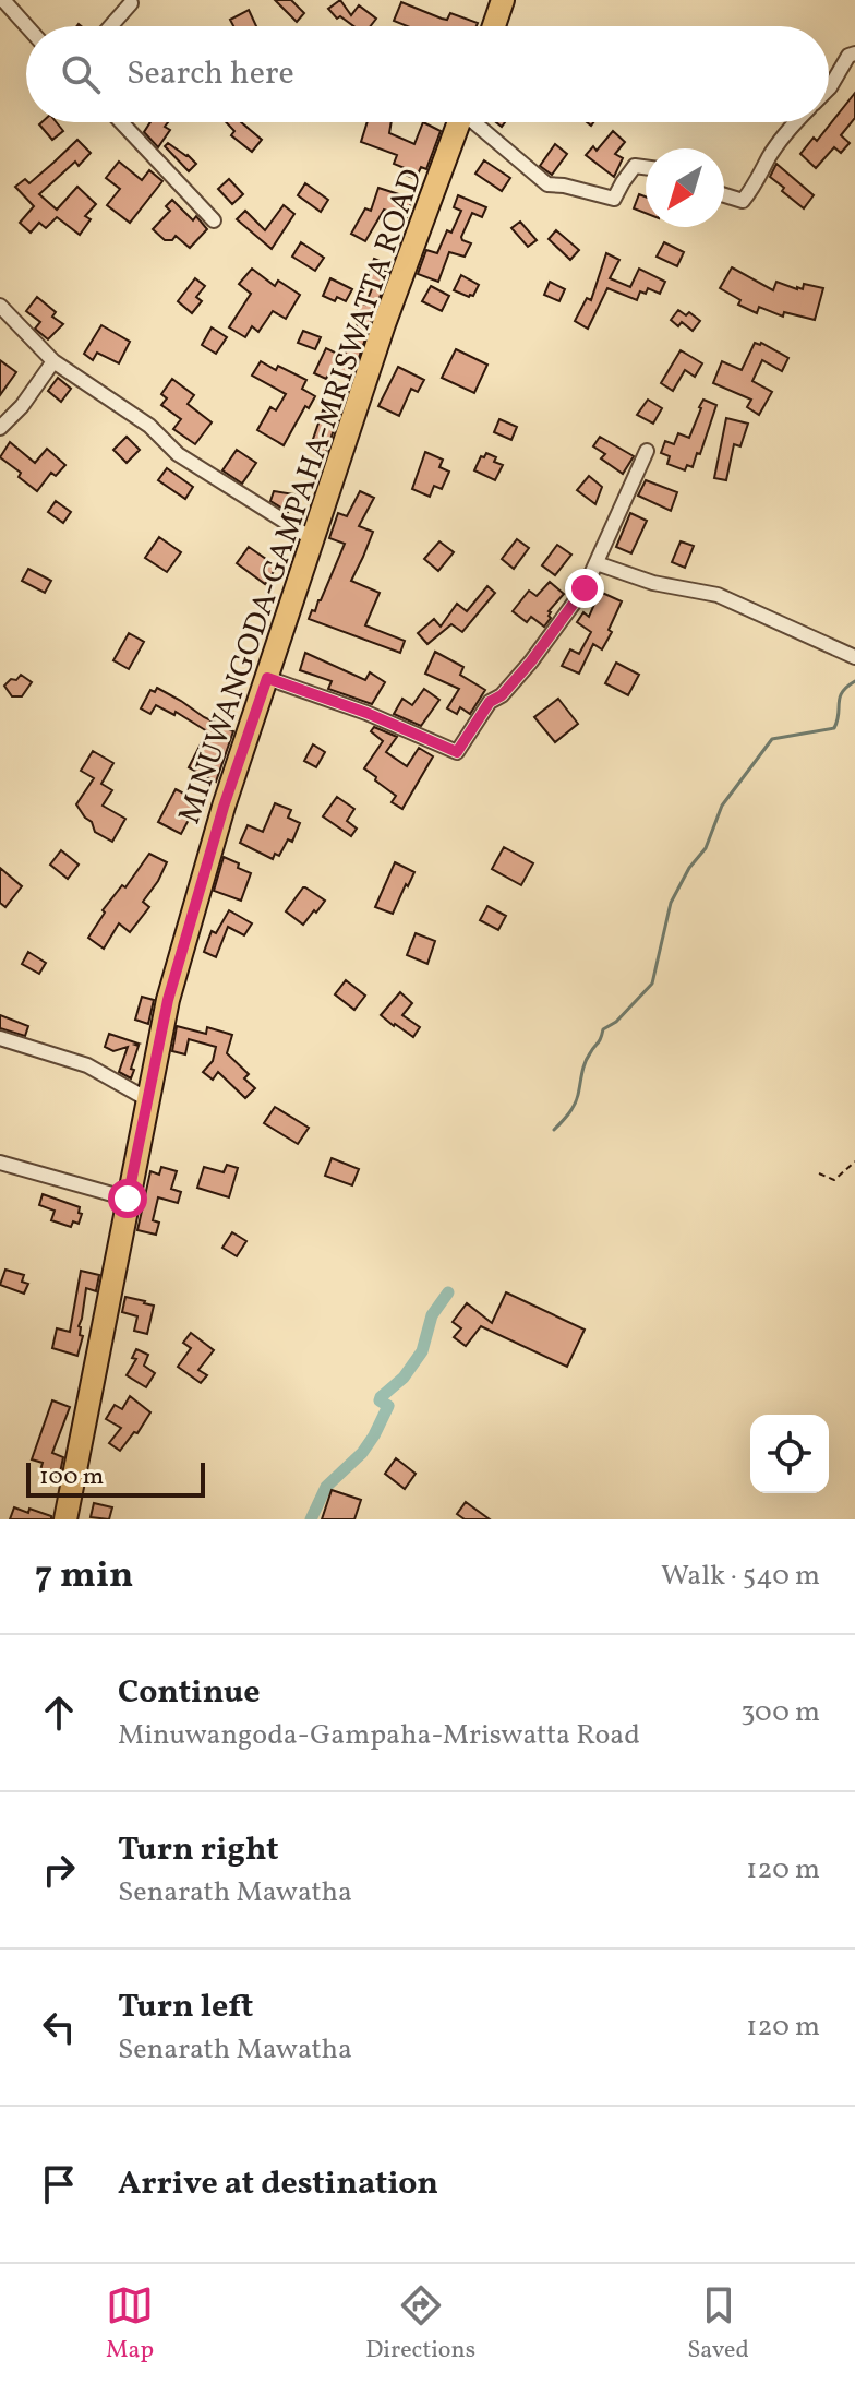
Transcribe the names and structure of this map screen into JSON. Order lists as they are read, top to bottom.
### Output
{
  "streets": {
    "main road": ["MINUWANGODA-GAMPAHA-MRISWATTA ROAD"]
  },
  "scale_bar": "100 m",
  "north": "bottom left",
  "page": {
    "search": "Search here",
    "scale": "100 m",
    "heading": ["7 min", "Walk · 540 m"],
    "list": [
      ["Continue", "Minuwangoda-Gampaha-Mriswatta Road", "300 m"],
      ["Turn right", "Senarath Mawatha", "120 m"],
      ["Turn left", "Senarath Mawatha", "120 m"],
      "Arrive at destination"
    ],
    "nav": ["Map", "Directions", "Saved"]
  }
}
